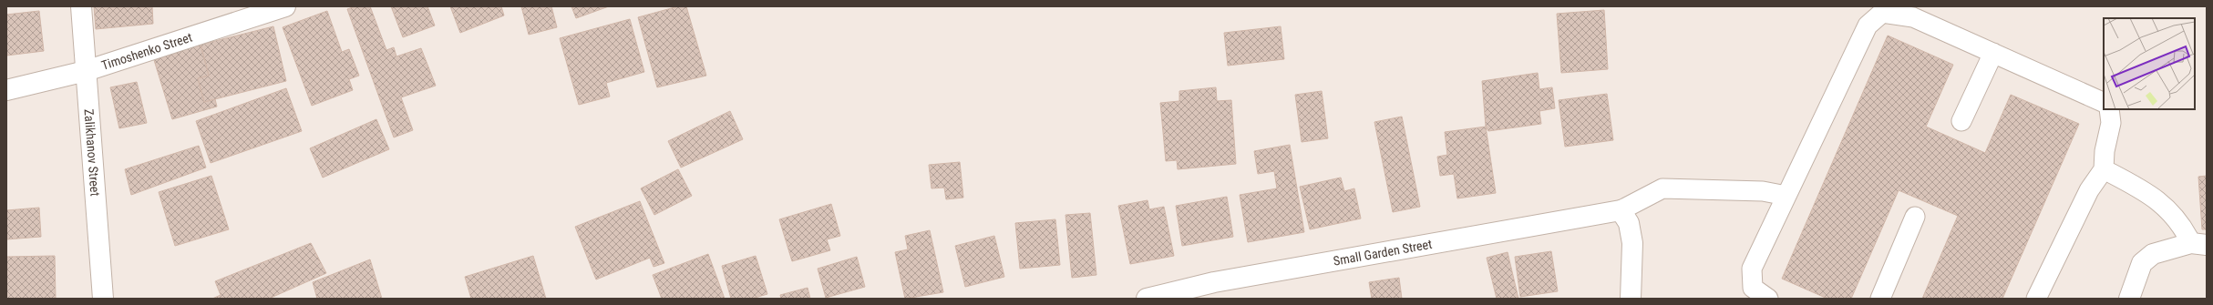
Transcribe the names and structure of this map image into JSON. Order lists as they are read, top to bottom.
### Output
{
  "streets": {
    "street": ["Timoshenko Street", "Zalikhanov Street", "Small Garden Street"]
  },
  "crossings": [
    ["Timoshenko Street", "Zalikhanov Street"]
  ]
}
